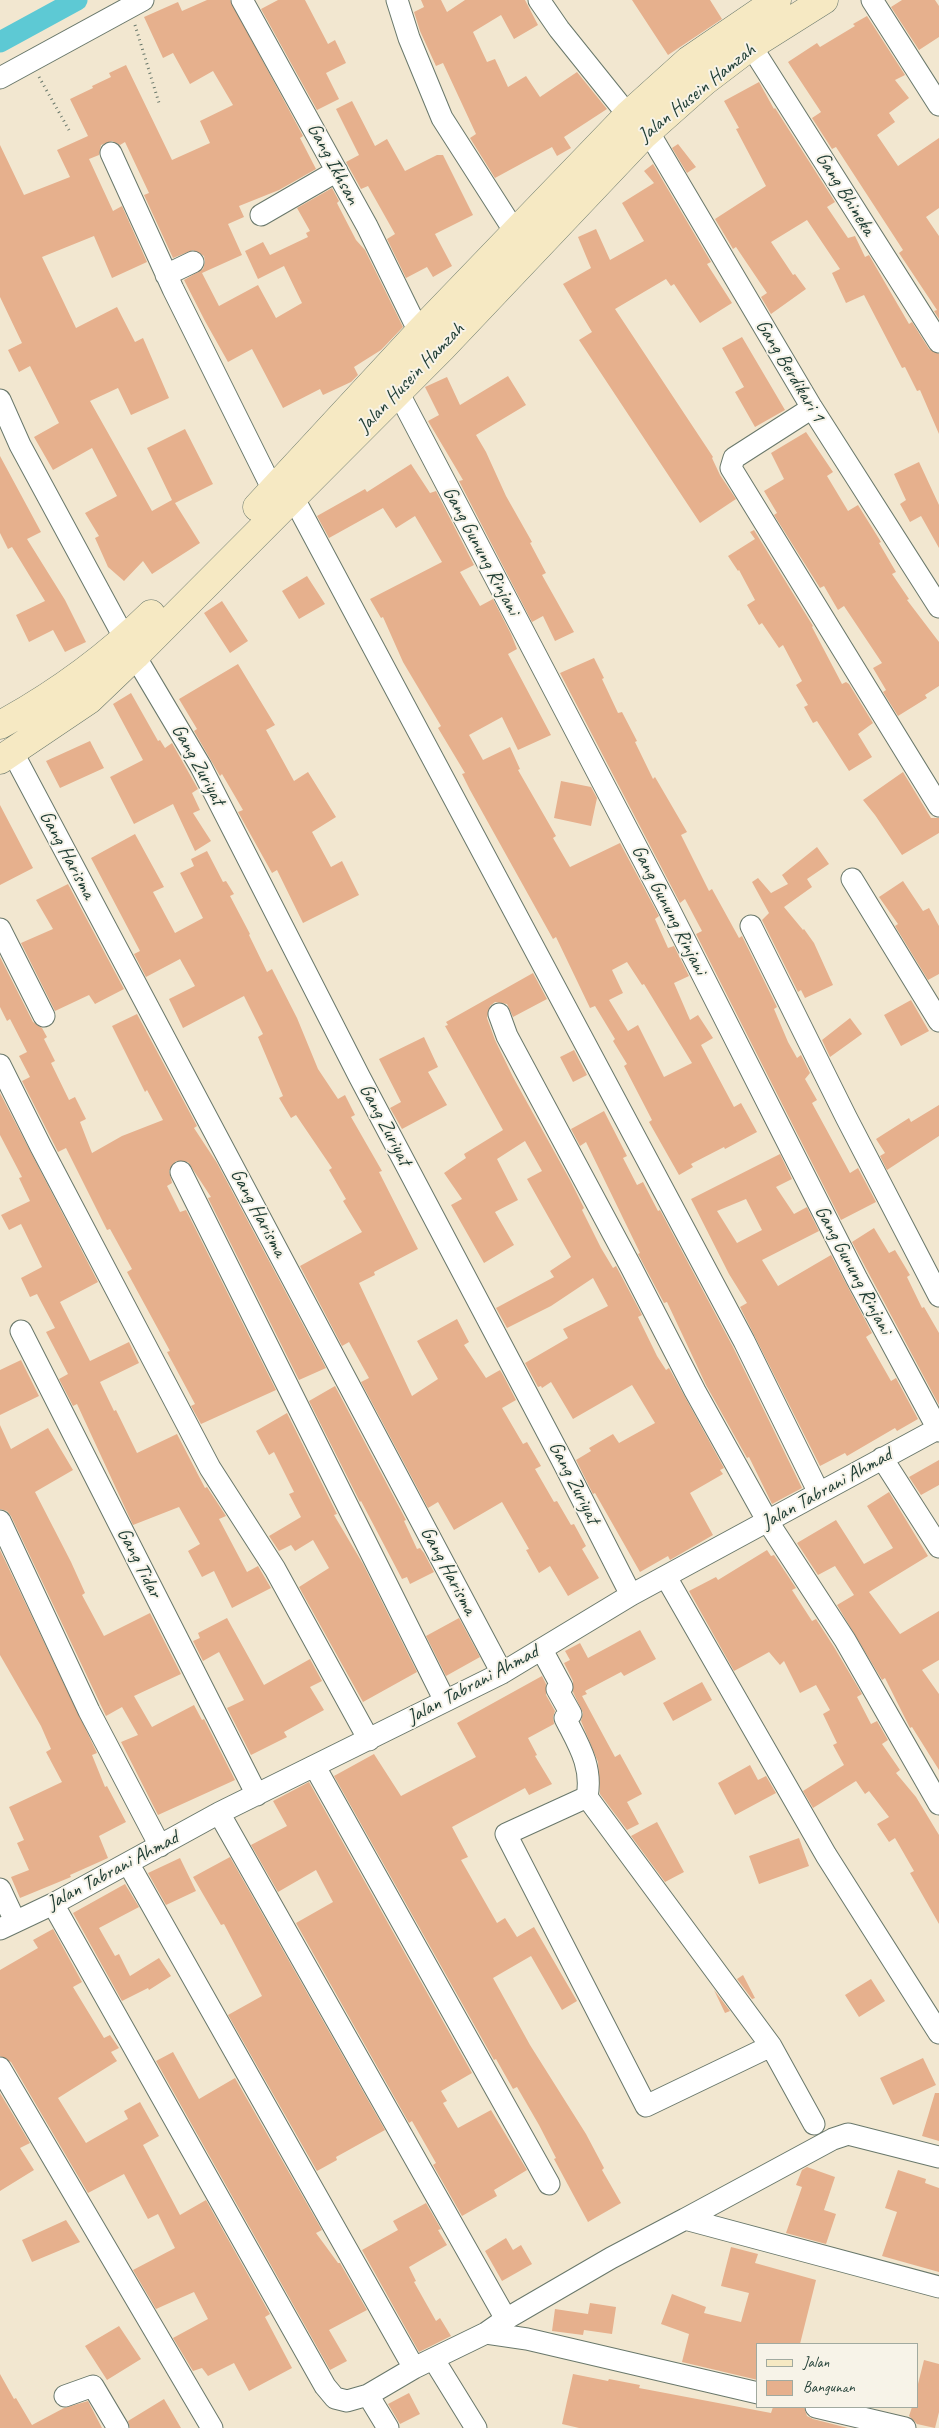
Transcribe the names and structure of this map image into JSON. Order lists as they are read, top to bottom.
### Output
{
  "streets": {
    "street": [
      "Jalan Husein Hamzah",
      "Gang Ikhsan",
      "Gang Bhineka",
      "Gang Berdikari 1",
      "Gang Gunung Rinjani",
      "Gang Zuriyat",
      "Gang Harisma",
      "Jalan Tabrani Ahmad",
      "Gang Tidar"
    ]
  },
  "crossings": [
    ["Jalan Husein Hamzah", "Gang Ikhsan"],
    ["Jalan Husein Hamzah", "Gang Bhineka"],
    ["Jalan Husein Hamzah", "Gang Berdikari 1"],
    ["Jalan Husein Hamzah", "Gang Gunung Rinjani"],
    ["Jalan Husein Hamzah", "Gang Zuriyat"],
    ["Jalan Husein Hamzah", "Gang Harisma"],
    ["Gang Gunung Rinjani", "Jalan Tabrani Ahmad"],
    ["Gang Zuriyat", "Jalan Tabrani Ahmad"],
    ["Gang Harisma", "Jalan Tabrani Ahmad"],
    ["Jalan Tabrani Ahmad", "Gang Tidar"]
  ],
  "legend": ["Jalan", "Bangunan"]
}
